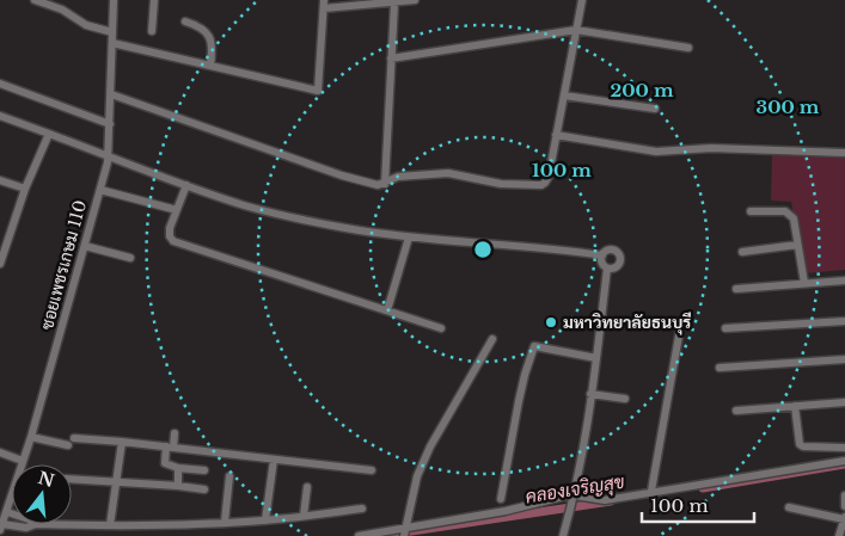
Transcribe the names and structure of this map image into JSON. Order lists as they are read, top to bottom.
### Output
{
  "streets": {
    "street": ["ซอยเพชรเกษม 110"]
  },
  "water": ["คลองเจริญสุข"],
  "places": ["มหาวิทยาลัยธนบุรี"],
  "scale_bar": "100 m",
  "north": "top",
  "rings": ["200 m", "300 m", "100 m"]
}
